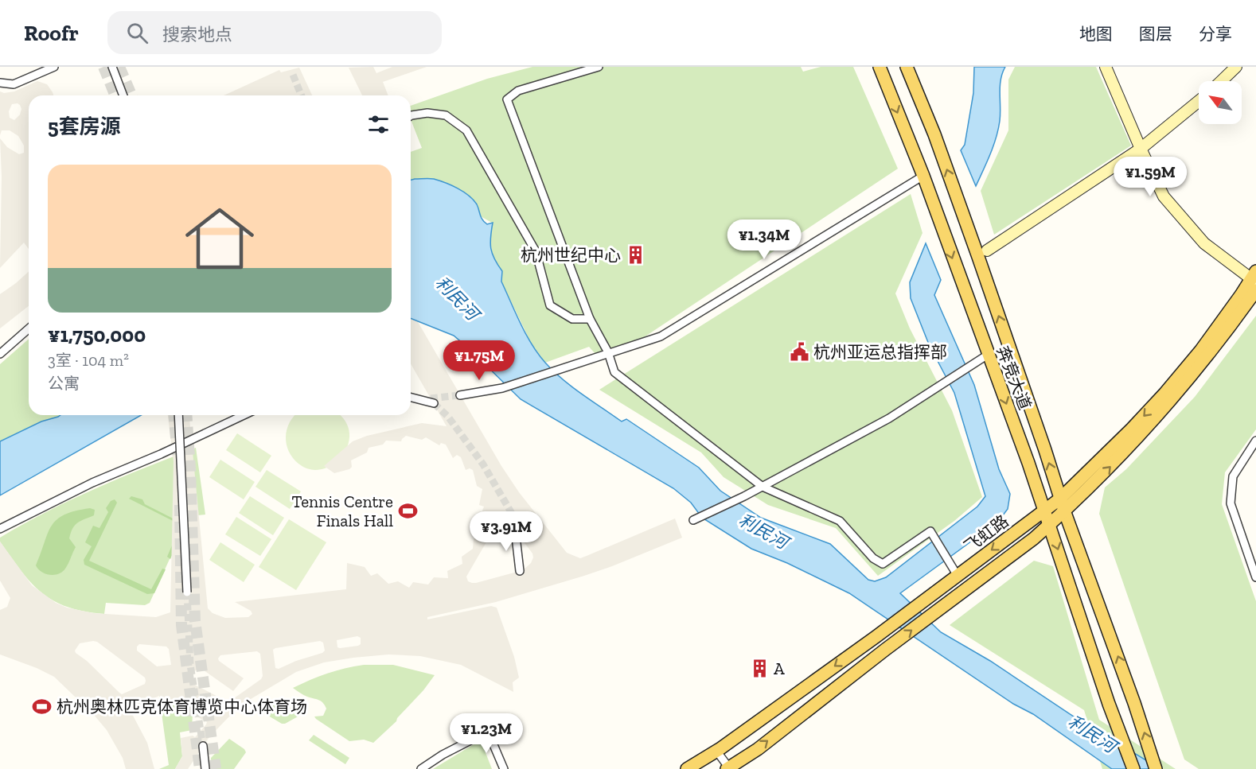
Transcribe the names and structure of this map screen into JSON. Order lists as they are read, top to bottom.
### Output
{
  "streets": {
    "main road": ["奔竞大道", "飞虹路"]
  },
  "crossings": [
    ["奔竞大道", "飞虹路"]
  ],
  "water": ["利民河"],
  "places": {
    "building": ["杭州世纪中心", "A"],
    "public building": ["杭州亚运总指挥部"],
    "sports": ["Tennis Centre Finals Hall", "杭州奥林匹克体育博览中心体育场"]
  },
  "north": "top left",
  "page": {
    "header": "Roofr",
    "search": "搜索地点",
    "nav": ["地图", "图层", "分享"],
    "heading": "5套房源",
    "list": [
      {
        "name": "¥1,750,000",
        "note": "3室 · 104 m² · 公寓"
      }
    ],
    "price": [
      "¥1.59M",
      "¥1.34M",
      "¥1.75M",
      "¥3.91M",
      "¥1.23M"
    ]
  }
}
